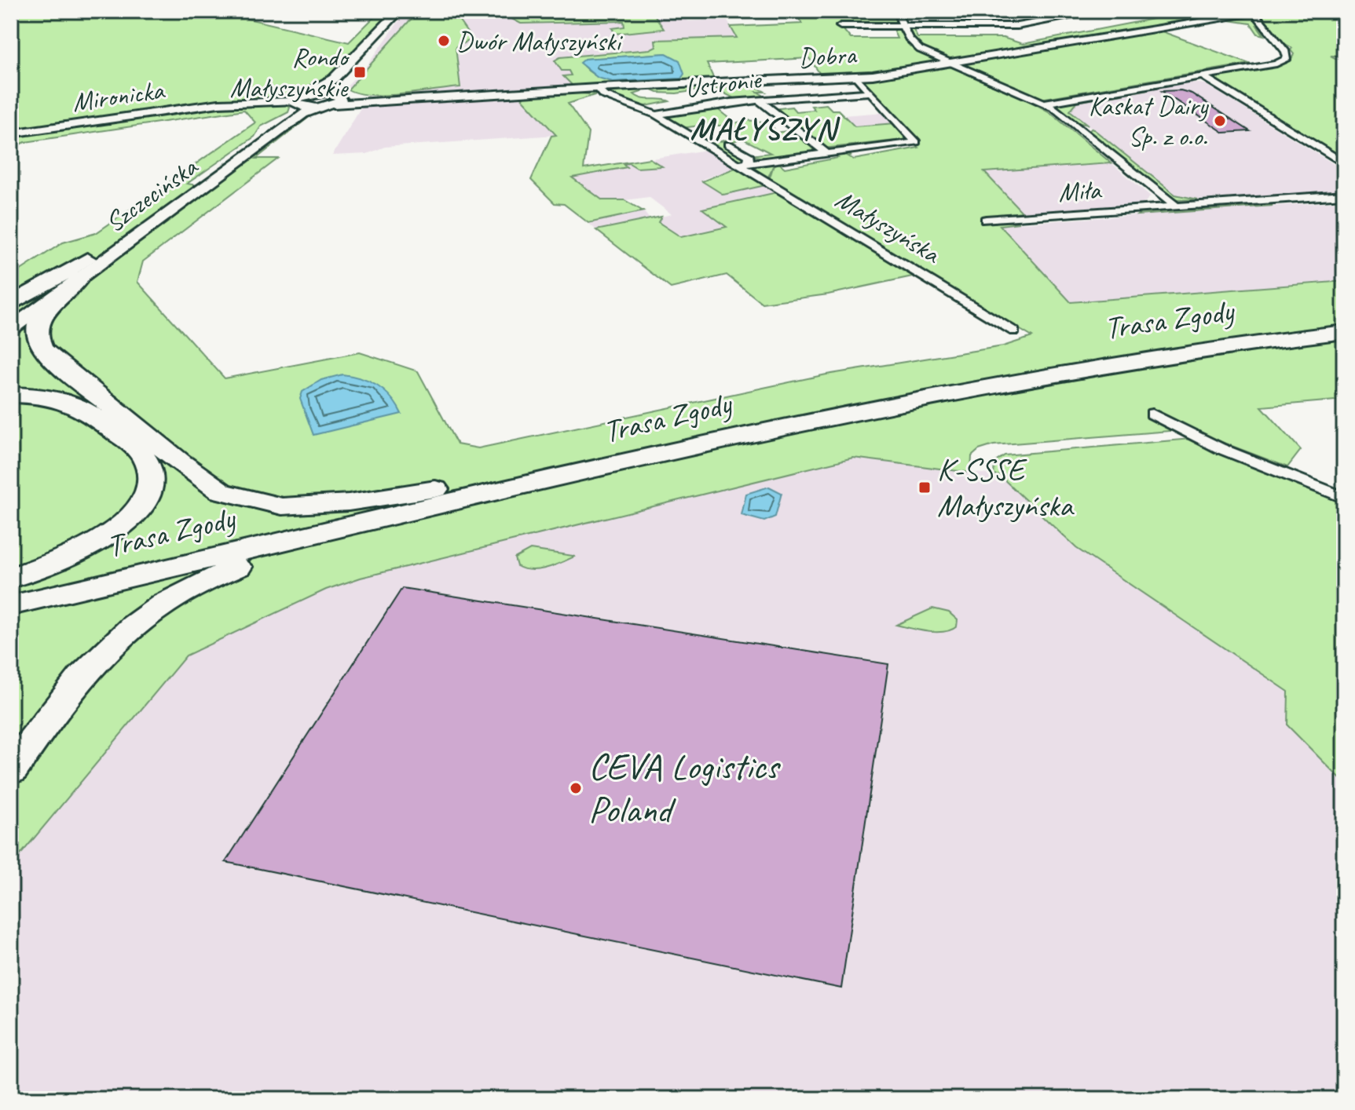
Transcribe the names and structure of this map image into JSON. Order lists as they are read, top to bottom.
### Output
{
  "streets": {
    "highway": ["Trasa Zgody"],
    "main road": ["Szczecińska"],
    "street": [
      "Dobra",
      "Ustronie",
      "Mironicka",
      "Miła",
      "Małyszyńska"
    ]
  },
  "crossings": [
    ["Dobra", "Miła"],
    ["Dobra", "Szczecińska"],
    ["Dobra", "Małyszyńska"],
    ["Ustronie", "Małyszyńska"],
    ["Mironicka", "Szczecińska"]
  ],
  "districts": ["MAŁYSZYN"],
  "places": {
    "other": ["Dwór Małyszyński", "Kaskat Dairy Sp. z o.o.", "CEVA Logistics Poland"],
    "transit": ["Rondo Małyszyńskie", "K-SSSE Małyszyńska"]
  }
}
